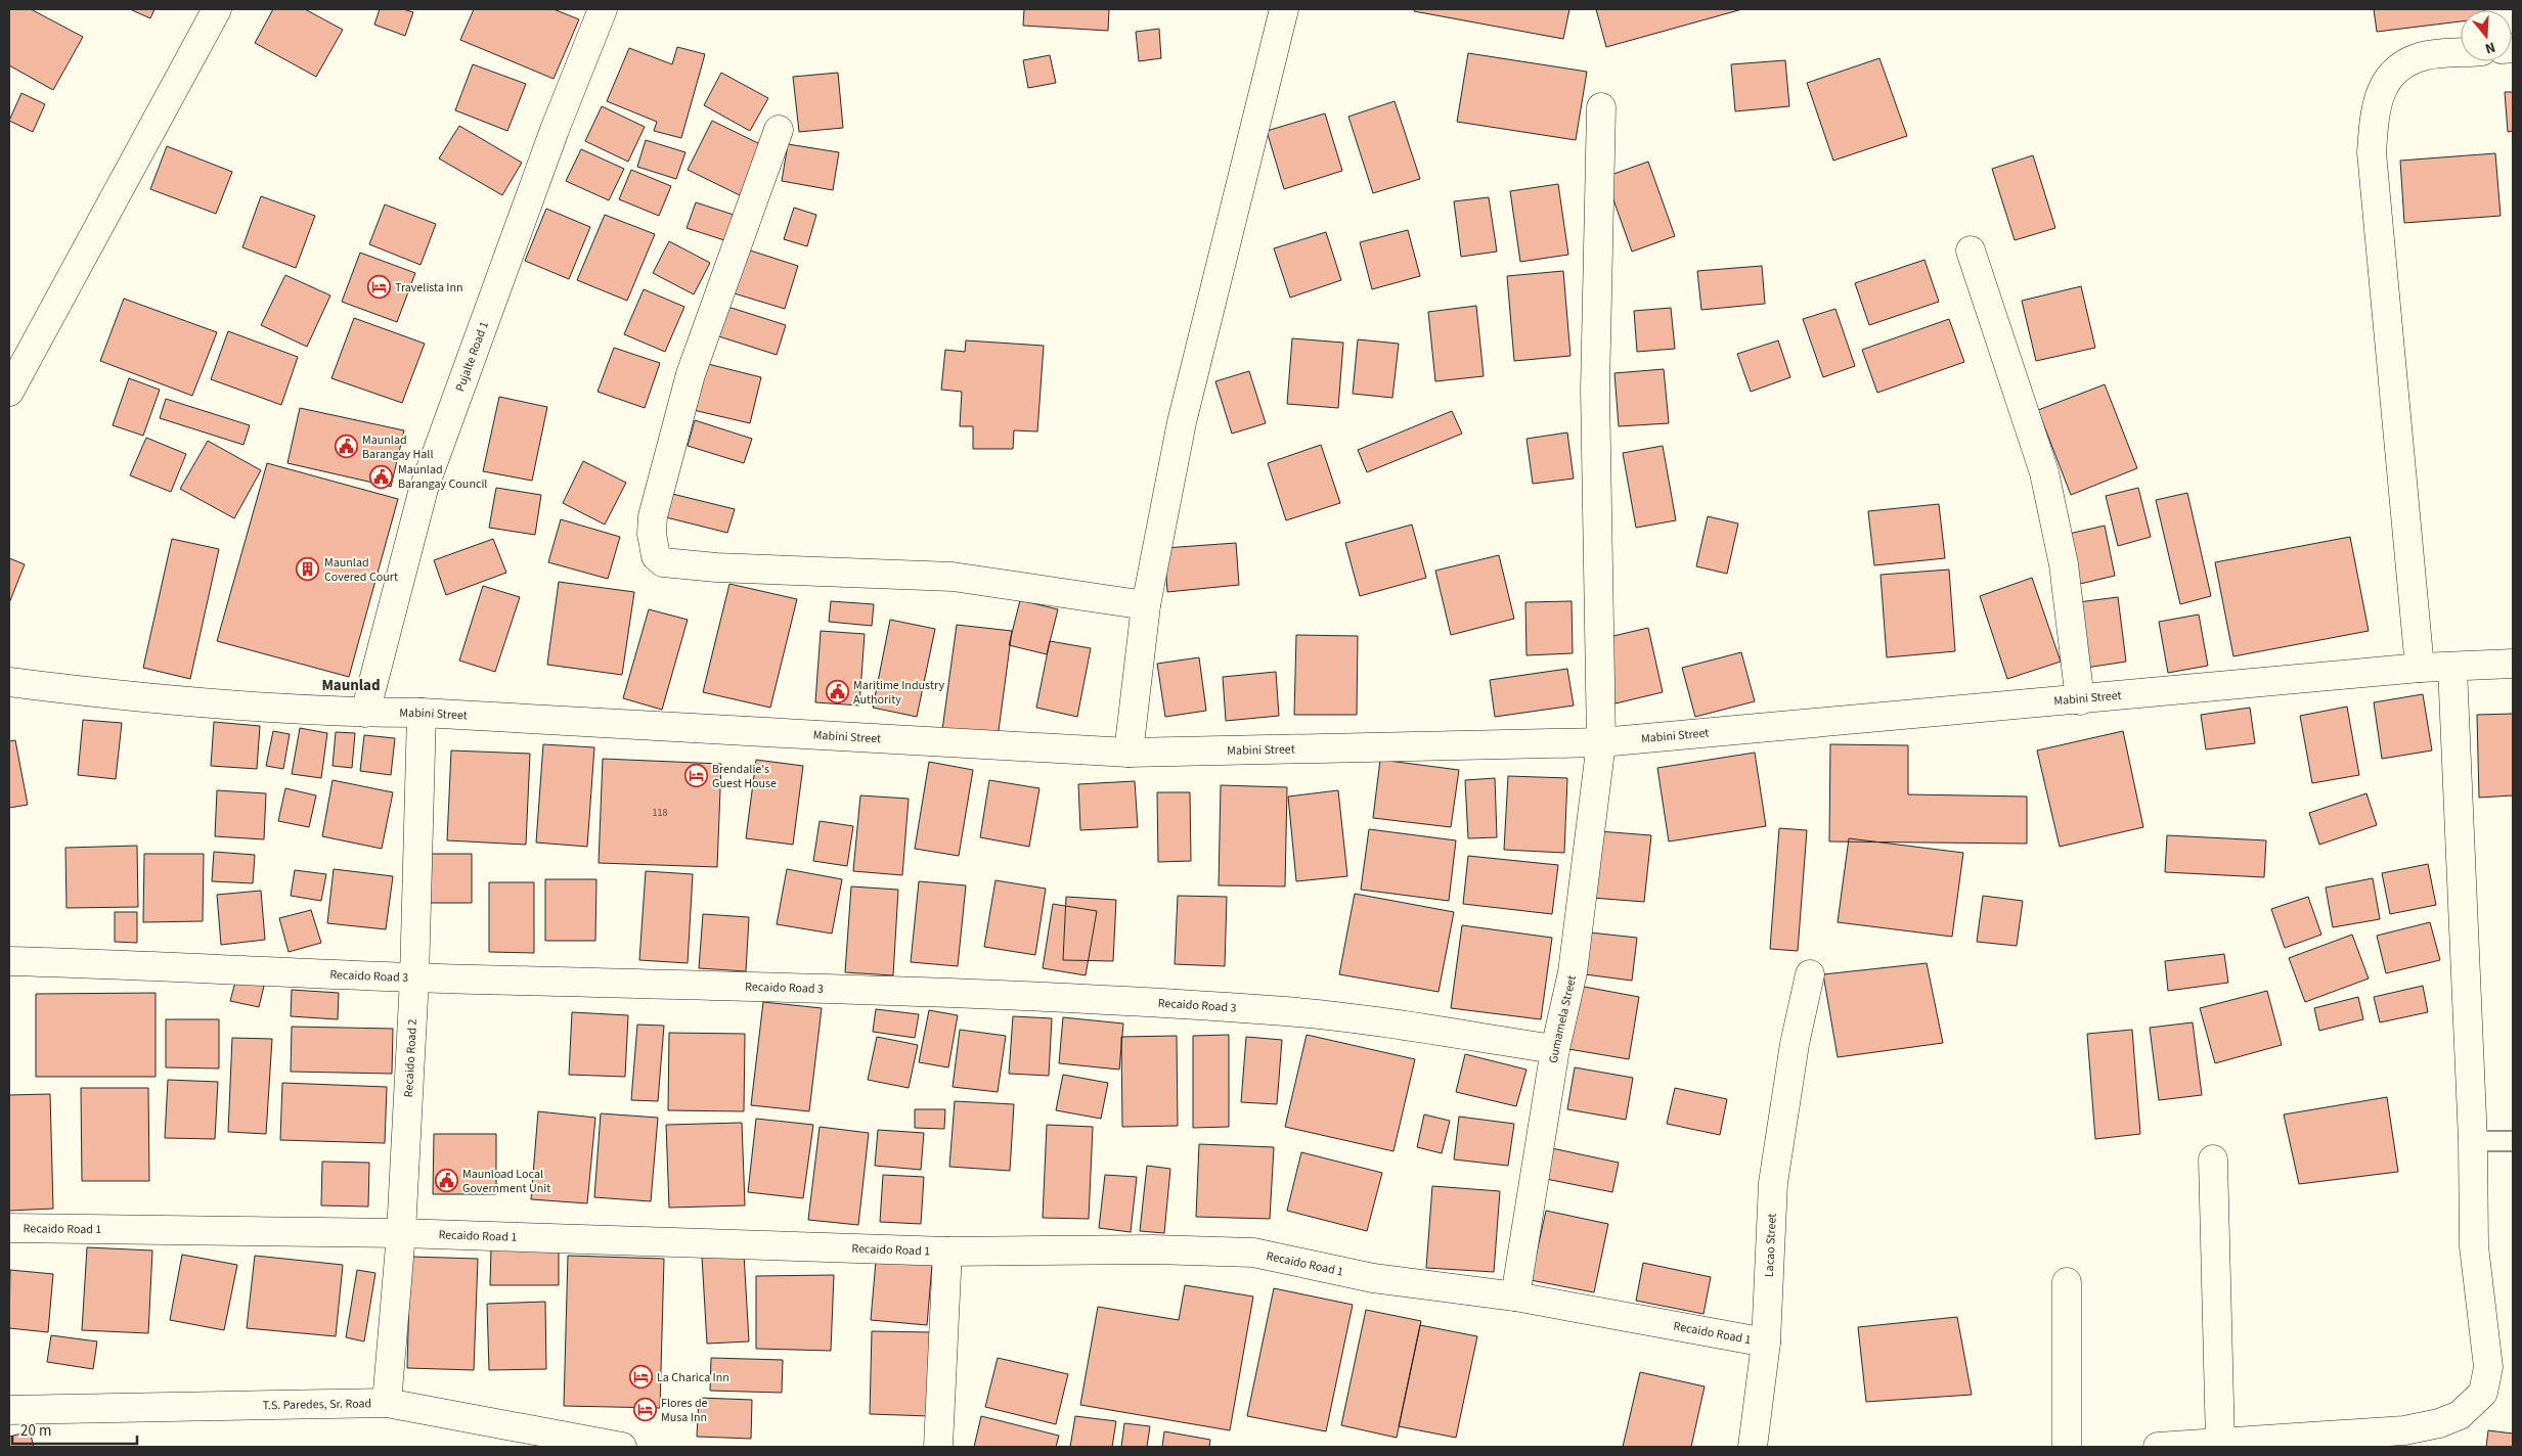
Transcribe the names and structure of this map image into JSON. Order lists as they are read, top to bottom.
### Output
{
  "streets": {
    "street": [
      "Pujalte Road 1",
      "Mabini Street",
      "Recaido Road 3",
      "Gumamela Street",
      "Recaido Road 2",
      "Recaido Road 1",
      "Lacao Street",
      "T.S. Paredes, Sr. Road"
    ]
  },
  "crossings": [
    ["Pujalte Road 1", "Mabini Street"],
    ["Mabini Street", "Gumamela Street"],
    ["Mabini Street", "Recaido Road 2"],
    ["Recaido Road 3", "Gumamela Street"],
    ["Recaido Road 3", "Recaido Road 2"],
    ["Gumamela Street", "Recaido Road 1"],
    ["Recaido Road 2", "Recaido Road 1"],
    ["Recaido Road 2", "T.S. Paredes, Sr. Road"],
    ["Recaido Road 1", "Lacao Street"]
  ],
  "districts": ["Maunlad"],
  "places": {
    "hotel": [
      "Travelista Inn",
      "Brendalie's Guest House",
      "La Charica Inn",
      "Flores de Musa Inn"
    ],
    "public building": [
      "Maunlad Barangay Hall",
      "Maunlad Barangay Council",
      "Maritime Industry Authority",
      "Maunload Local Government Unit"
    ],
    "building": ["Maunlad Covered Court"]
  },
  "house_numbers": ["118"],
  "scale_bar": "20 m",
  "north": "bottom"
}
